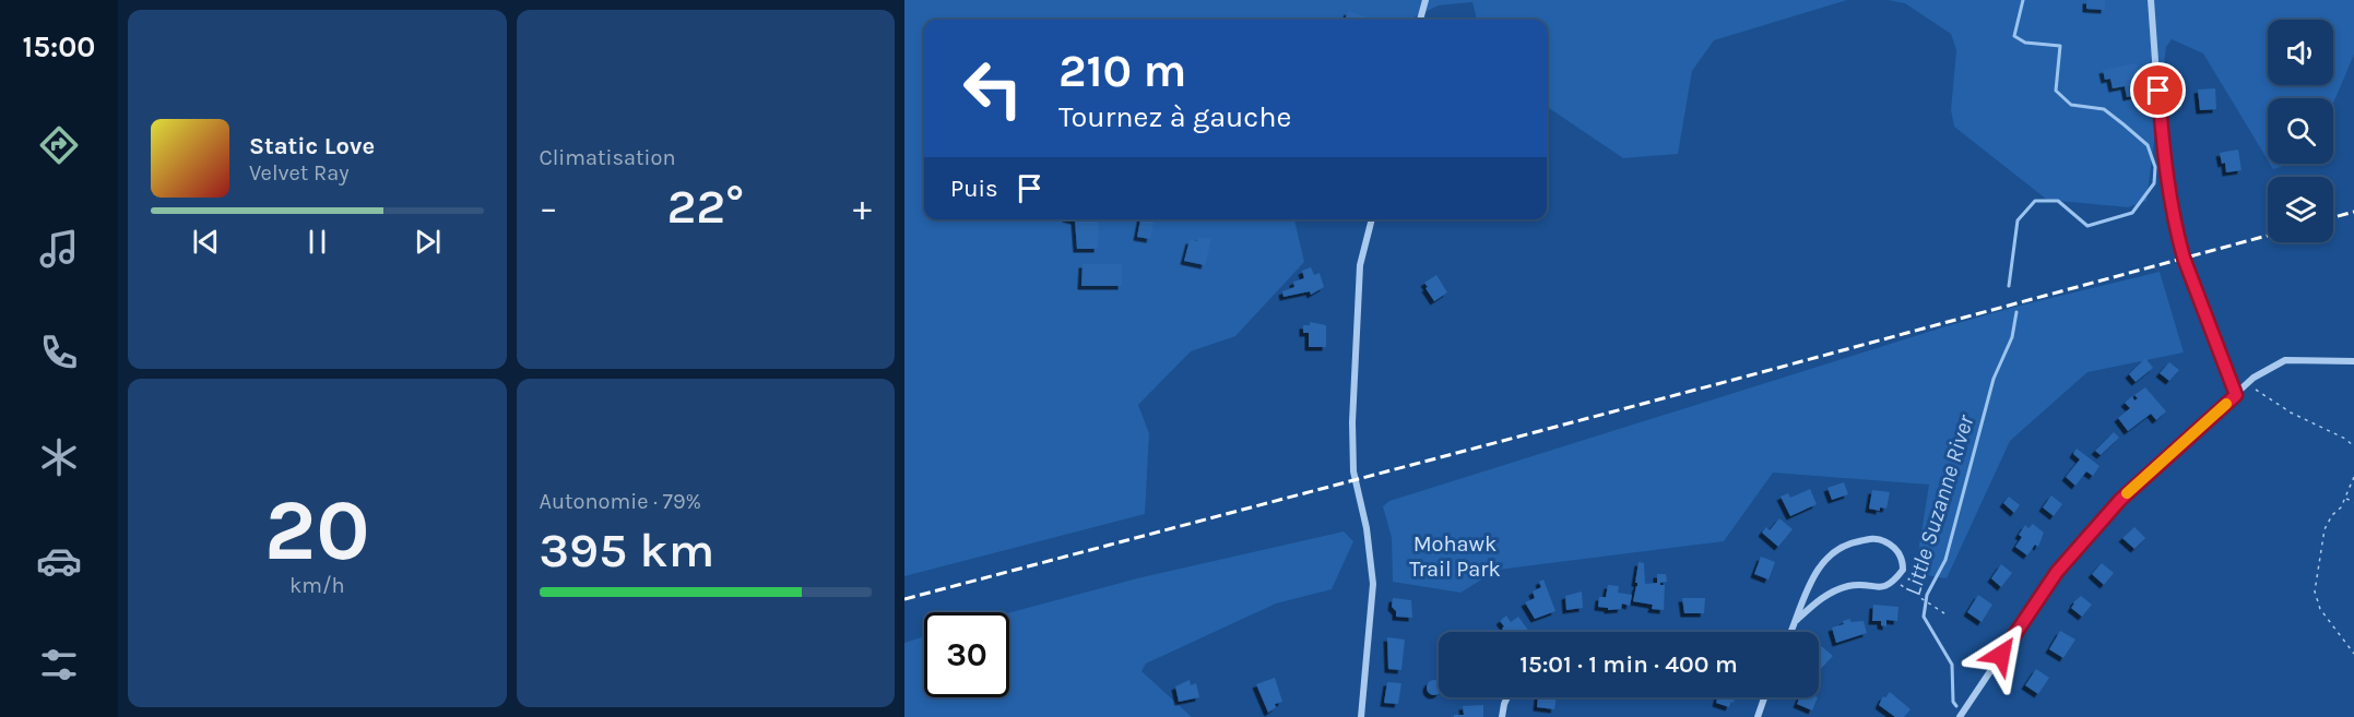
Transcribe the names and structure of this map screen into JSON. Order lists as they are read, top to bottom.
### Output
{
  "water": ["Little Suzanne River"],
  "parks": ["Mohawk Trail Park"],
  "page": {
    "tabs": "15:00",
    "tile": [
      "Climatisation",
      ["20", "km/h"],
      ["Autonomie · 79%", "395 km"]
    ],
    "turn": ["210 m", "Tournez à gauche"],
    "song": ["Static Love", "Velvet Ray"],
    "then": "Puis",
    "heat": ["−", "22°", "+"],
    "limit": "30",
    "trip": "15:01 · 1 min · 400 m"
  }
}
